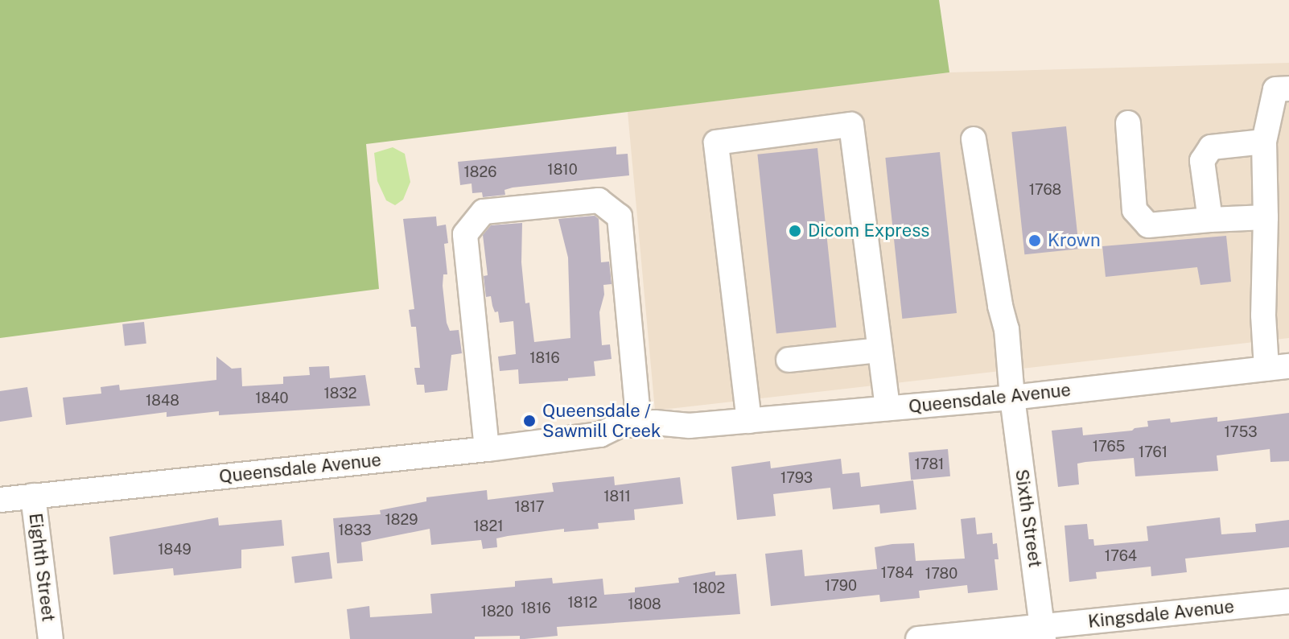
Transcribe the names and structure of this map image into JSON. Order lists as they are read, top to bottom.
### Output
{
  "streets": {
    "street": [
      "Queensdale Avenue",
      "Sixth Street",
      "Eighth Street",
      "Kingsdale Avenue"
    ]
  },
  "crossings": [
    ["Queensdale Avenue", "Sixth Street"],
    ["Queensdale Avenue", "Eighth Street"],
    ["Sixth Street", "Kingsdale Avenue"]
  ],
  "places": ["Dicom Express", "Krown", "Queensdale / Sawmill Creek"],
  "house_numbers": [
    "1810",
    "1826",
    "1768",
    "1816",
    "1832",
    "1840",
    "1848",
    "1753",
    "1765",
    "1761",
    "1781",
    "1793",
    "1811",
    "1817",
    "1829",
    "1821",
    "1833",
    "1849",
    "1764",
    "1784",
    "1780",
    "1790",
    "1802",
    "1812",
    "1808",
    "1816",
    "1820"
  ]
}
